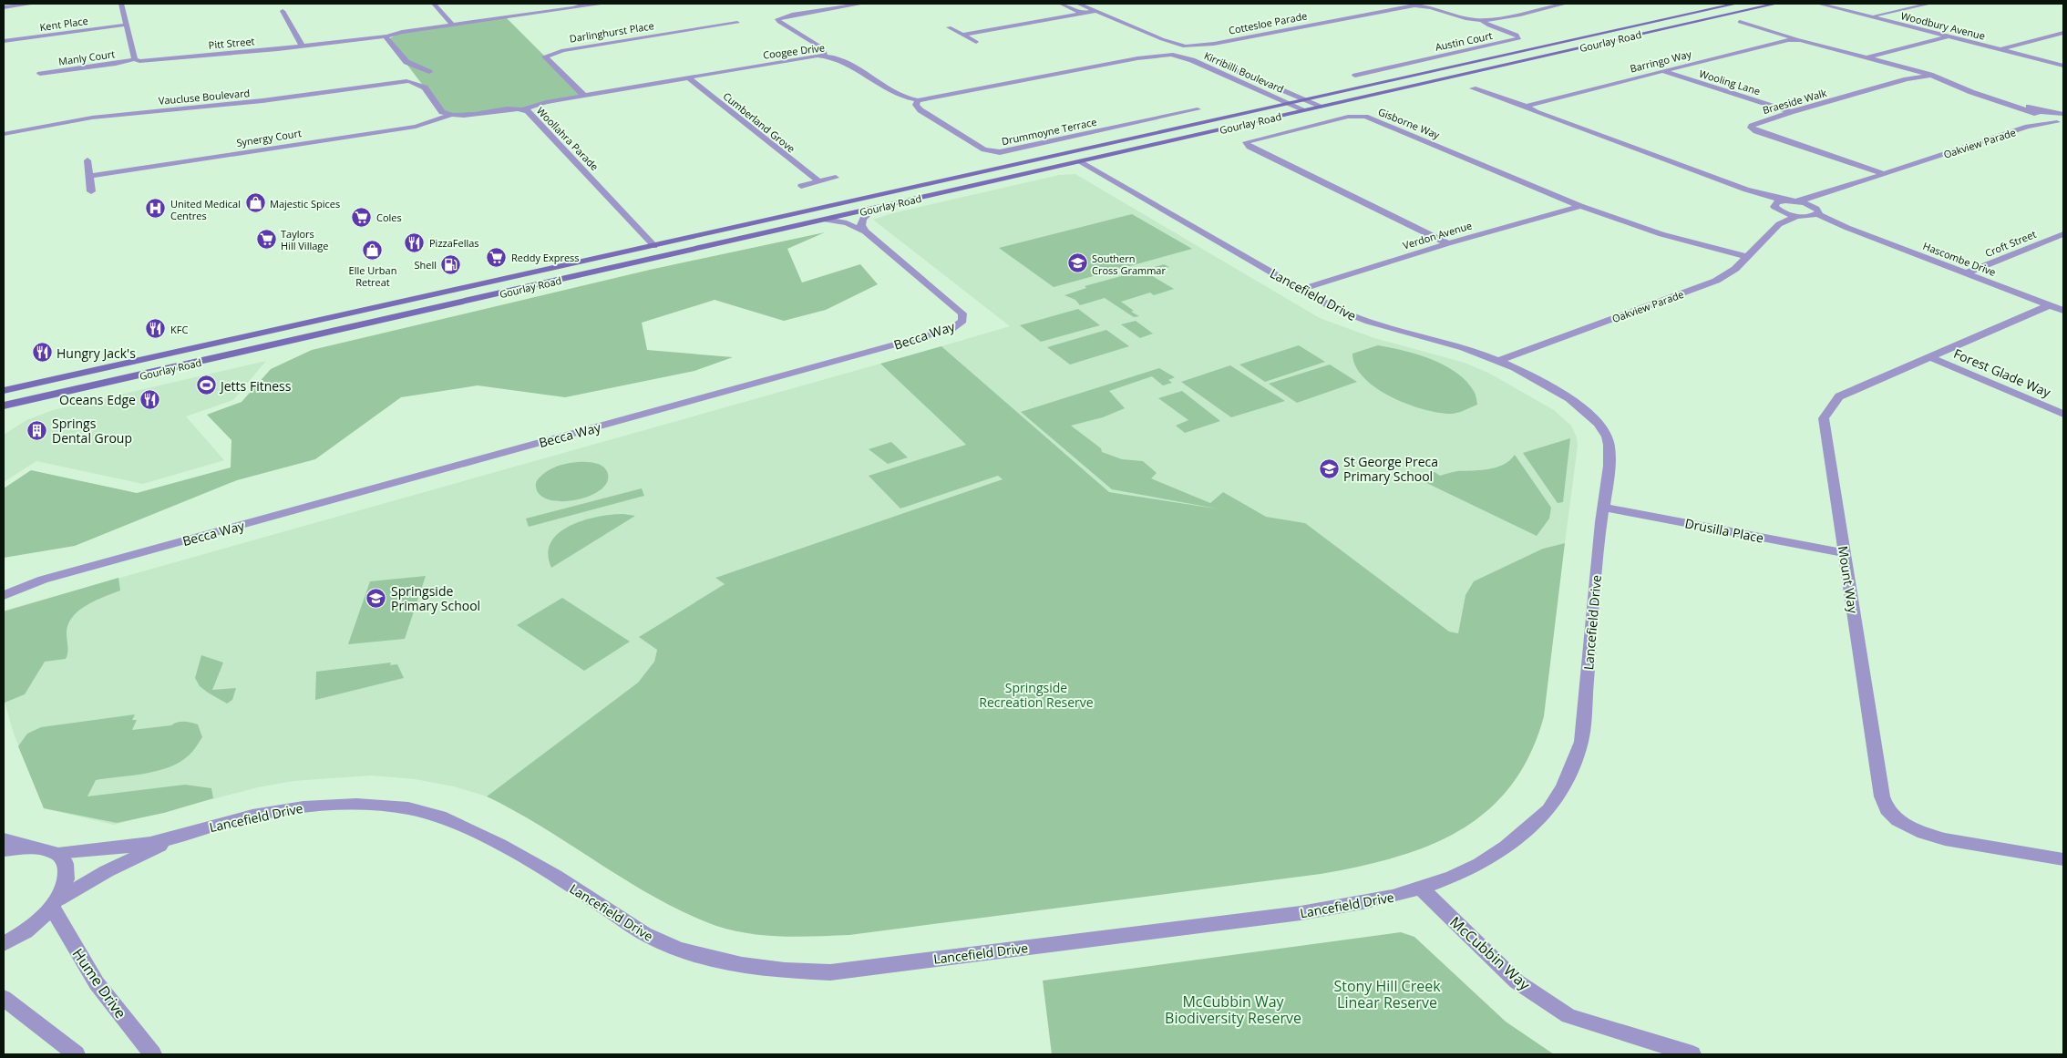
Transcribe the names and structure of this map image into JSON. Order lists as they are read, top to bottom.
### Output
{
  "streets": {
    "main road": ["Gourlay Road"],
    "street": [
      "Cottesloe Parade",
      "Kent Place",
      "Woodbury Avenue",
      "Darlinghurst Place",
      "Austin Court",
      "Pitt Street",
      "Coogee Drive",
      "Manly Court",
      "Barringo Way",
      "Kirribilli Boulevard",
      "Wooling Lane",
      "Vaucluse Boulevard",
      "Braeside Walk",
      "Cumberland Grove",
      "Gisborne Way",
      "Drummoyne Terrace",
      "Synergy Court",
      "Woollahra Parade",
      "Oakview Parade",
      "Verdon Avenue",
      "Croft Street",
      "Hascombe Drive",
      "Lancefield Drive",
      "Becca Way",
      "Forest Glade Way",
      "Drusilla Place",
      "Mount Way",
      "McCubbin Way",
      "Hume Drive"
    ]
  },
  "crossings": [
    ["Cottesloe Parade", "Austin Court"],
    ["Cottesloe Parade", "Coogee Drive"],
    ["Cottesloe Parade", "Kirribilli Boulevard"],
    ["Darlinghurst Place", "Coogee Drive"],
    ["Gourlay Road", "Kirribilli Boulevard"],
    ["Gourlay Road", "Woollahra Parade"],
    ["Gourlay Road", "Lancefield Drive"],
    ["Gourlay Road", "Becca Way"],
    ["Pitt Street", "Manly Court"],
    ["Coogee Drive", "Kirribilli Boulevard"],
    ["Coogee Drive", "Cumberland Grove"],
    ["Coogee Drive", "Drummoyne Terrace"],
    ["Coogee Drive", "Woollahra Parade"],
    ["Barringo Way", "Wooling Lane"],
    ["Barringo Way", "Braeside Walk"],
    ["Barringo Way", "Oakview Parade"],
    ["Wooling Lane", "Braeside Walk"],
    ["Braeside Walk", "Oakview Parade"],
    ["Gisborne Way", "Oakview Parade"],
    ["Gisborne Way", "Verdon Avenue"],
    ["Synergy Court", "Woollahra Parade"],
    ["Oakview Parade", "Hascombe Drive"],
    ["Oakview Parade", "Lancefield Drive"],
    ["Verdon Avenue", "Lancefield Drive"],
    ["Croft Street", "Hascombe Drive"],
    ["Hascombe Drive", "Mount Way"],
    ["Lancefield Drive", "Drusilla Place"],
    ["Lancefield Drive", "McCubbin Way"],
    ["Lancefield Drive", "Hume Drive"],
    ["Forest Glade Way", "Mount Way"],
    ["Drusilla Place", "Mount Way"]
  ],
  "parks": ["Springside Recreation Reserve", "Stony Hill Creek Linear Reserve", "McCubbin Way Biodiversity Reserve"],
  "places": {
    "shop": ["Majestic Spices", "Elle Urban Retreat"],
    "hospital": ["United Medical Centres"],
    "supermarket": ["Coles", "Taylors Hill Village", "Reddy Express"],
    "restaurant": [
      "PizzaFellas",
      "KFC",
      "Hungry Jack's",
      "Oceans Edge"
    ],
    "school or university": ["Southern Cross Grammar", "St George Preca Primary School", "Springside Primary School"],
    "fuel station": ["Shell"],
    "sports": ["Jetts Fitness"],
    "building": ["Springs Dental Group"]
  }
}
